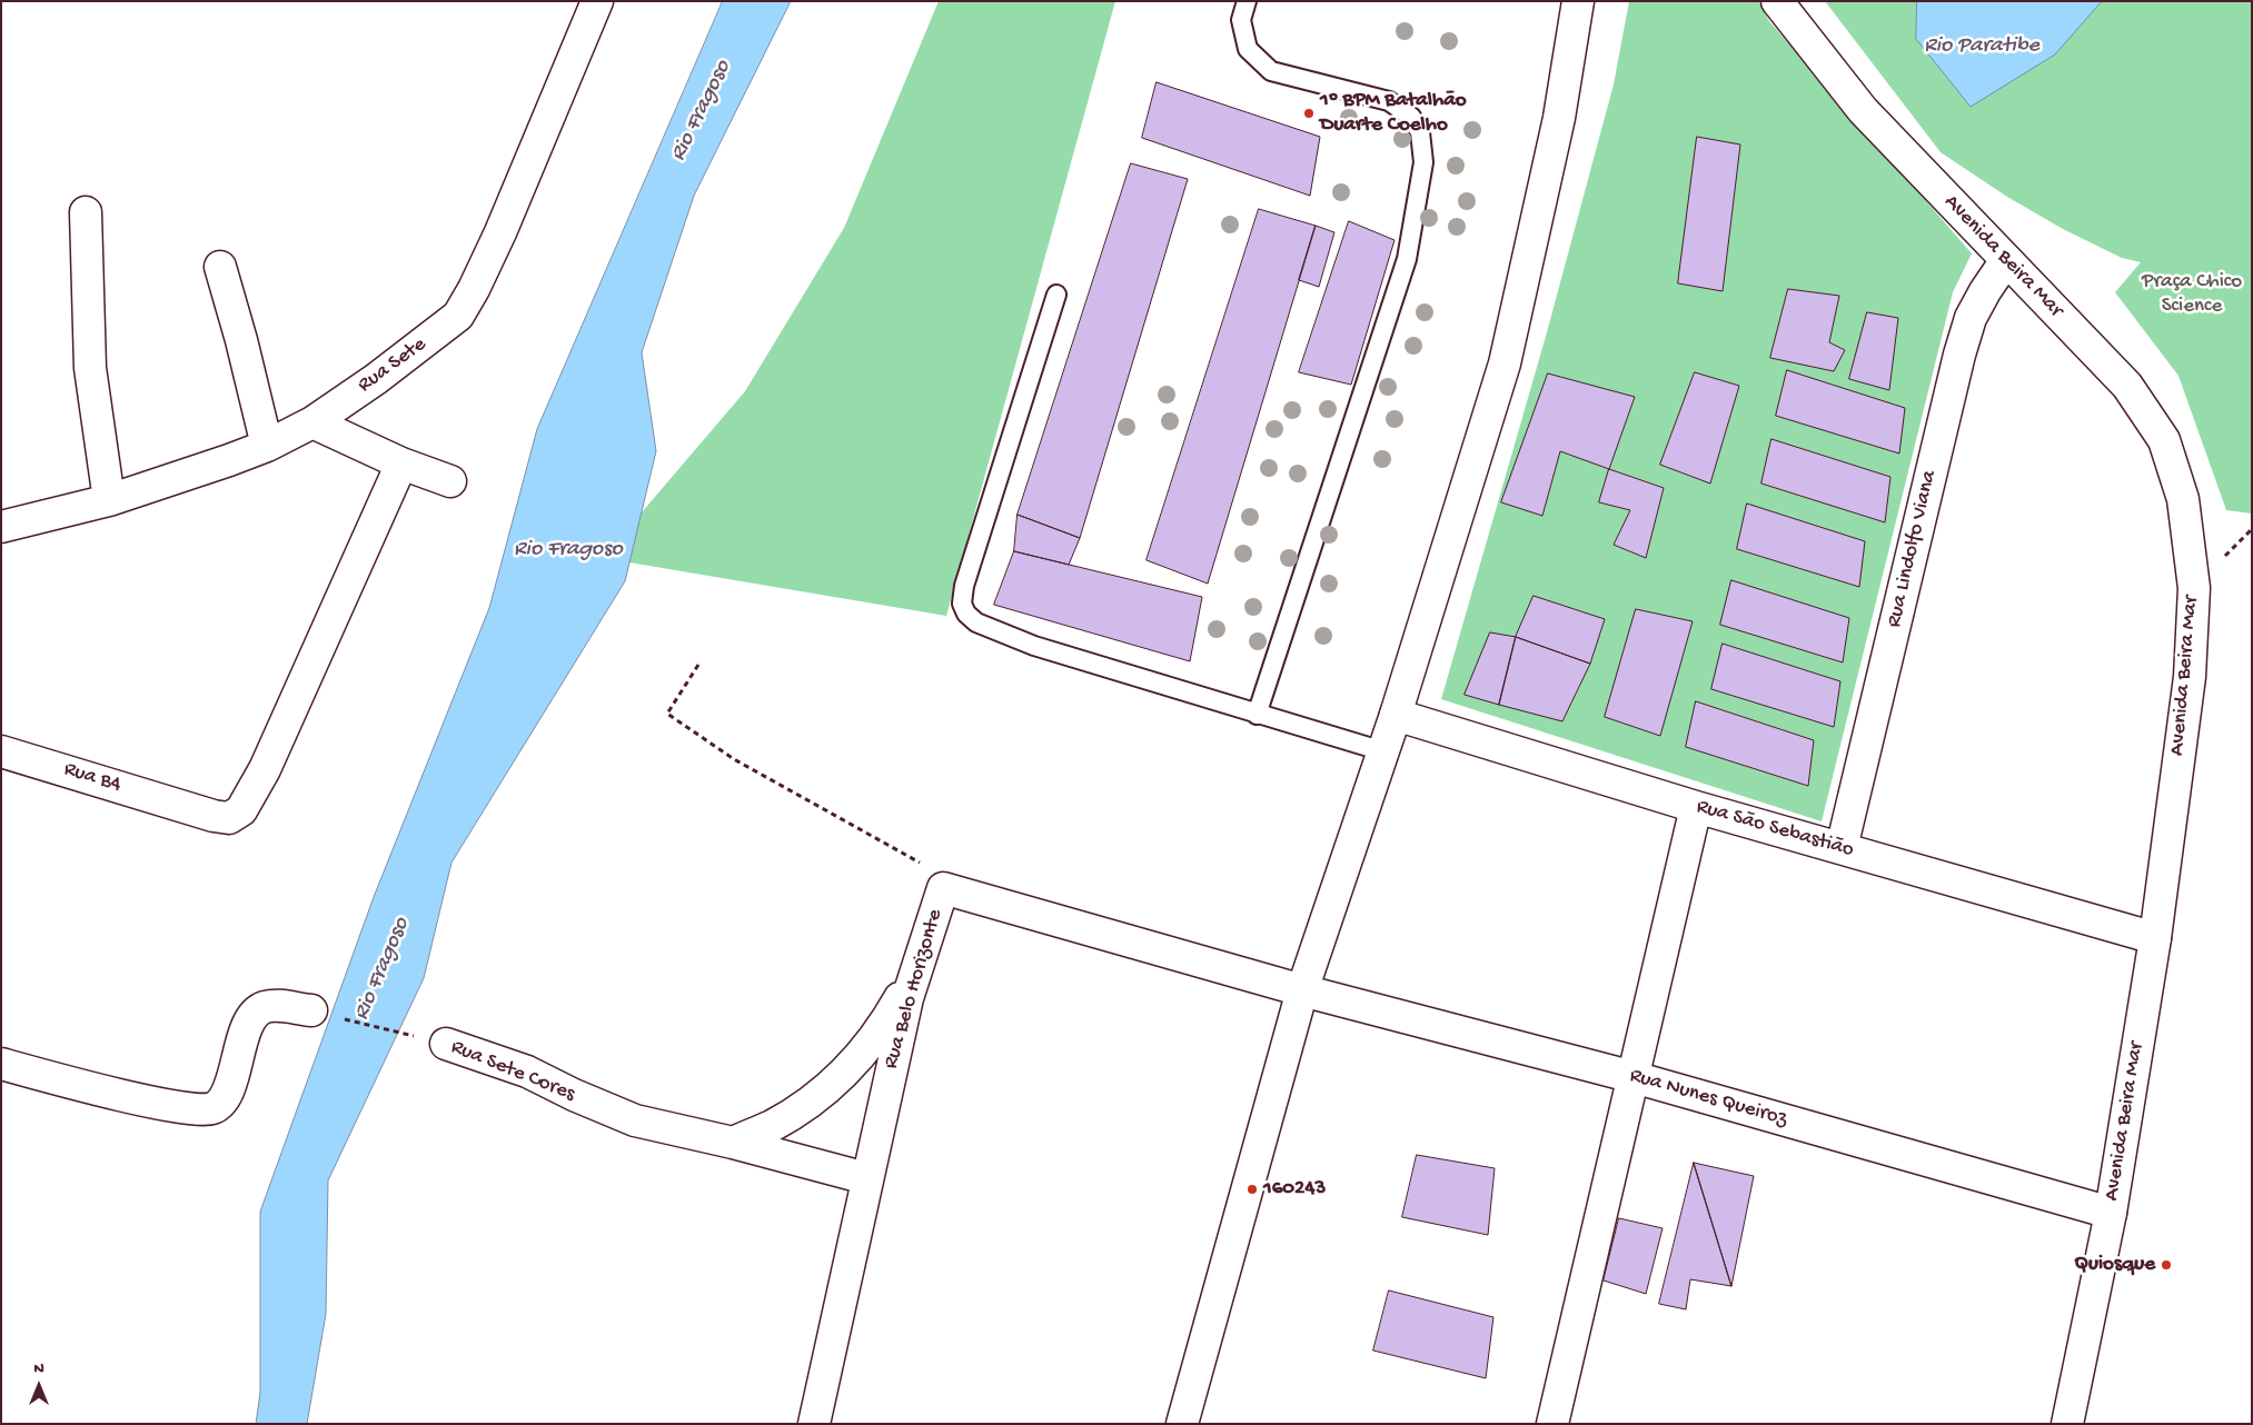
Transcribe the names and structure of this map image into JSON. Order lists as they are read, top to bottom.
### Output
{
  "streets": {
    "street": [
      "Avenida Beira Mar",
      "Rua Sete",
      "Rua Lindolfo Viana",
      "Rua B4",
      "Rua São Sebastião",
      "Rua Belo Horizonte",
      "Rua Sete Cores",
      "Rua Nunes Queiroz"
    ]
  },
  "crossings": [
    ["Avenida Beira Mar", "Rua Lindolfo Viana"],
    ["Avenida Beira Mar", "Rua São Sebastião"],
    ["Avenida Beira Mar", "Rua Nunes Queiroz"],
    ["Rua Lindolfo Viana", "Rua São Sebastião"],
    ["Rua Belo Horizonte", "Rua Sete Cores"],
    ["Rua Belo Horizonte", "Rua Nunes Queiroz"]
  ],
  "water": ["Rio Paratibe", "Rio Fragoso"],
  "parks": ["Praça Chico Science"],
  "places": ["1º BPM Batalhão Duarte Coelho", "160243", "Quiosque"],
  "north": "top"
}
